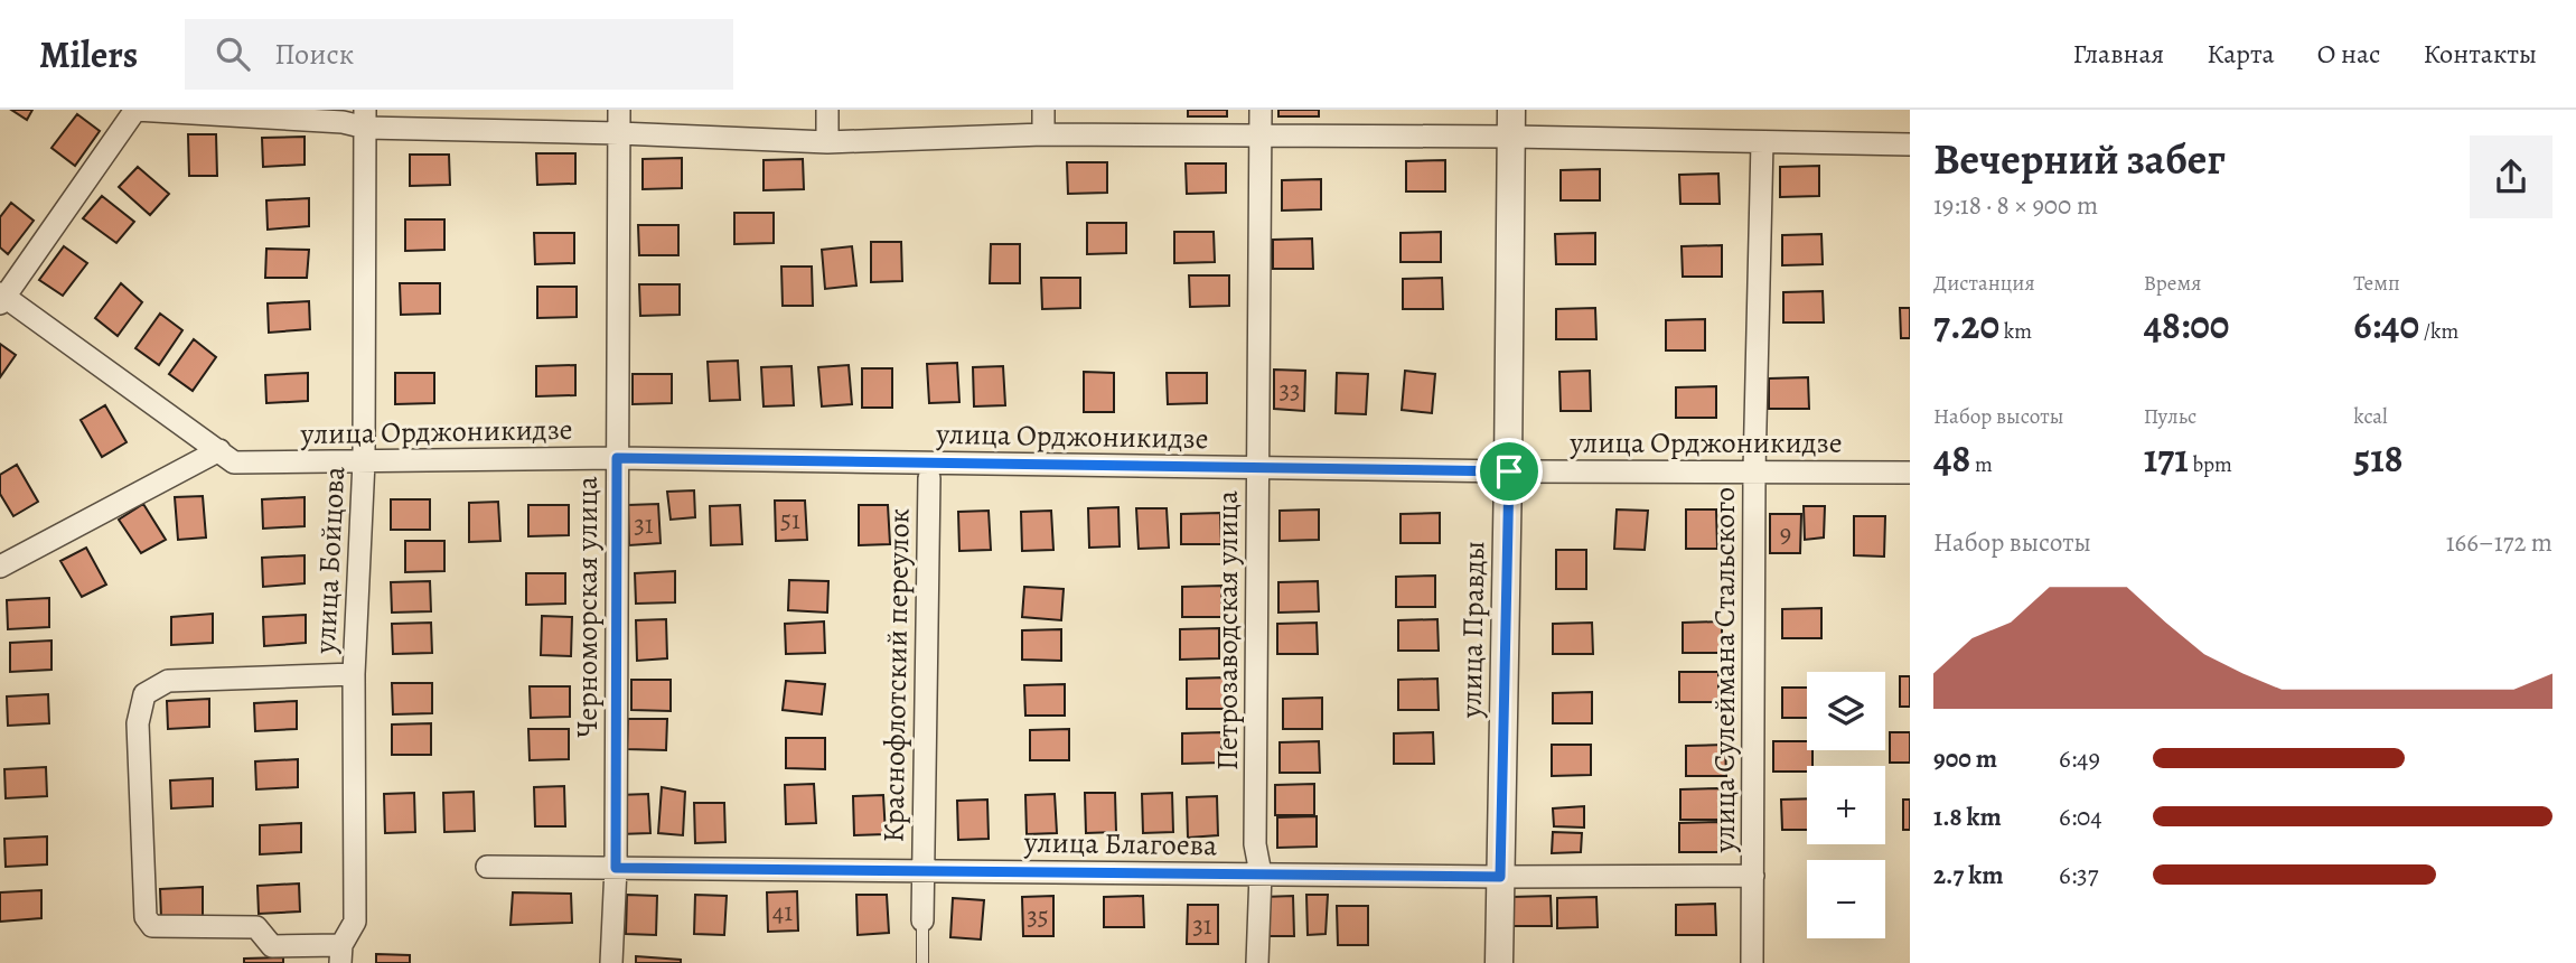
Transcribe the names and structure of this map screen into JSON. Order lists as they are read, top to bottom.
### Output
{
  "streets": {
    "street": [
      "улица Орджоникидзе",
      "улица Бойцова",
      "Черноморская улица",
      "улица Правды",
      "Петрозаводская улица",
      "улица Сулеймана Стальского",
      "Краснофлотский переулок",
      "улица Благоева"
    ]
  },
  "crossings": [
    ["улица Орджоникидзе", "улица Бойцова"],
    ["улица Орджоникидзе", "Черноморская улица"],
    ["улица Орджоникидзе", "улица Правды"],
    ["улица Орджоникидзе", "Петрозаводская улица"],
    ["улица Орджоникидзе", "улица Сулеймана Стальского"],
    ["Черноморская улица", "улица Благоева"],
    ["улица Правды", "улица Благоева"],
    ["Петрозаводская улица", "улица Благоева"],
    ["улица Сулеймана Стальского", "улица Благоева"],
    ["Краснофлотский переулок", "улица Благоева"]
  ],
  "house_numbers": [
    "33",
    "51",
    "31",
    "9",
    "41",
    "35",
    "31"
  ],
  "page": {
    "header": "Milers",
    "search": "Поиск",
    "nav": [
      "Главная",
      "Карта",
      "О нас",
      "Контакты"
    ],
    "heading": ["Вечерний забег", "19:18 · 8 × 900 m"],
    "stats": [
      ["Дистанция", "7.20 km"],
      ["Время", "48:00"],
      ["Темп", "6:40 /km"],
      ["Набор высоты", "48 m"],
      ["Пульс", "171 bpm"],
      ["kcal", "518"]
    ],
    "chart": ["Набор высоты", "166–172 m"],
    "map_buttons": ["+", "−"],
    "list": [
      {
        "name": "900 m",
        "note": "6:49"
      },
      {
        "name": "1.8 km",
        "note": "6:04"
      },
      {
        "name": "2.7 km",
        "note": "6:37"
      }
    ]
  }
}
